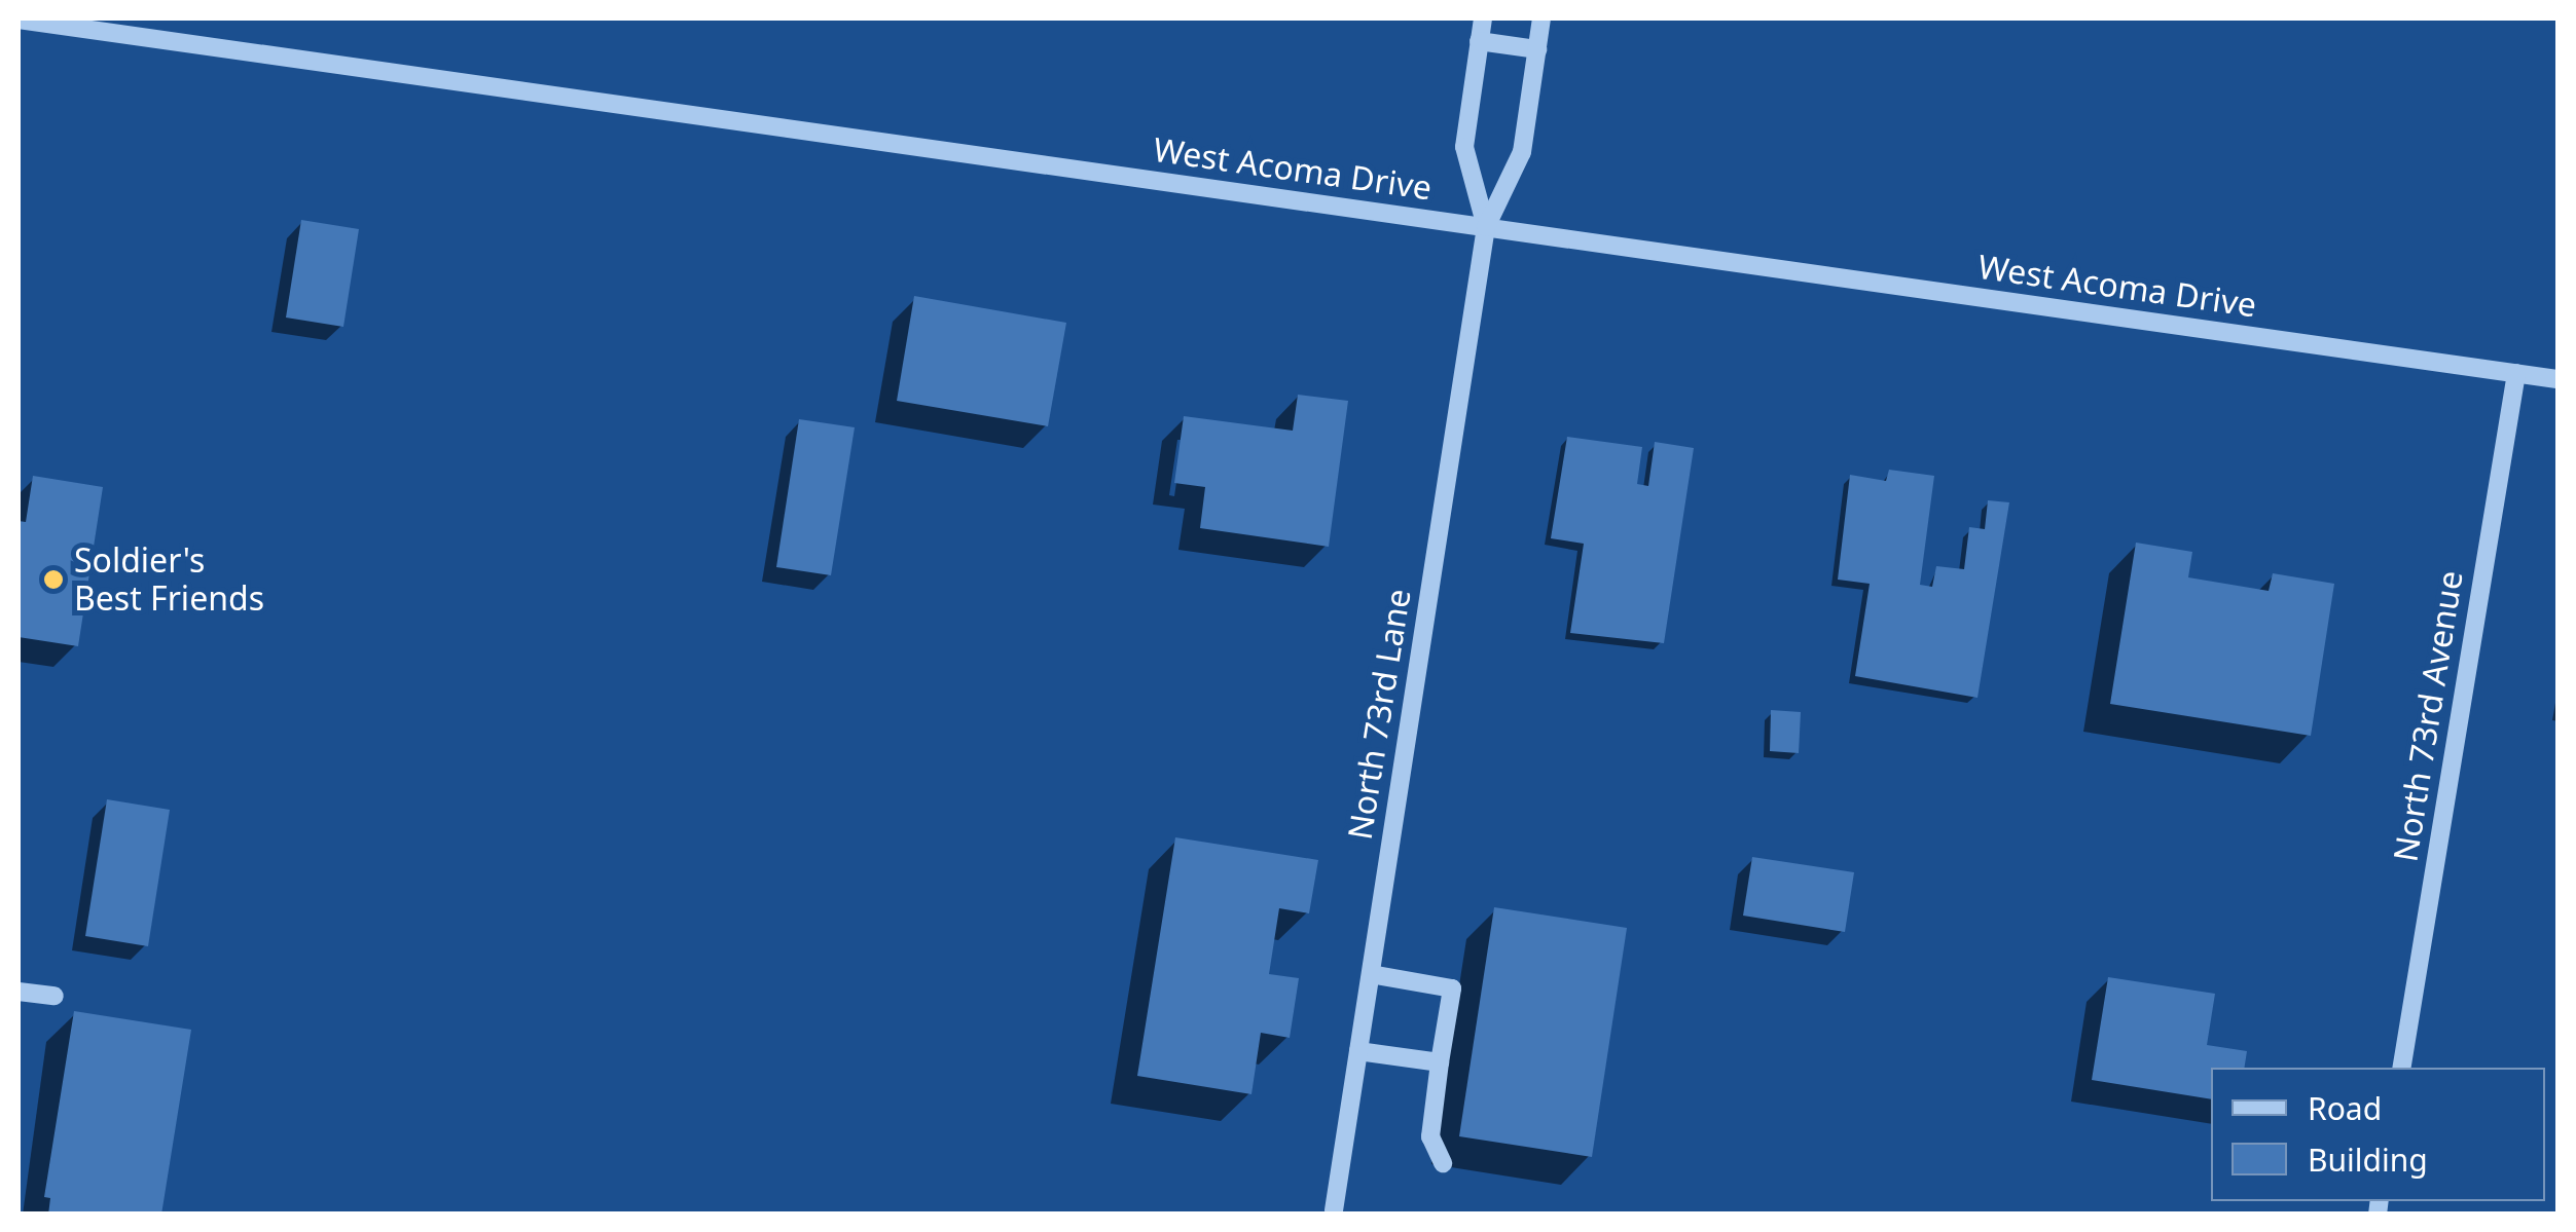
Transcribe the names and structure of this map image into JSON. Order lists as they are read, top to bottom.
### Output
{
  "streets": {
    "street": ["West Acoma Drive", "North 73rd Lane", "North 73rd Avenue"]
  },
  "crossings": [
    ["West Acoma Drive", "North 73rd Lane"],
    ["West Acoma Drive", "North 73rd Avenue"]
  ],
  "places": ["Soldier's Best Friends"],
  "legend": ["Road", "Building"]
}
